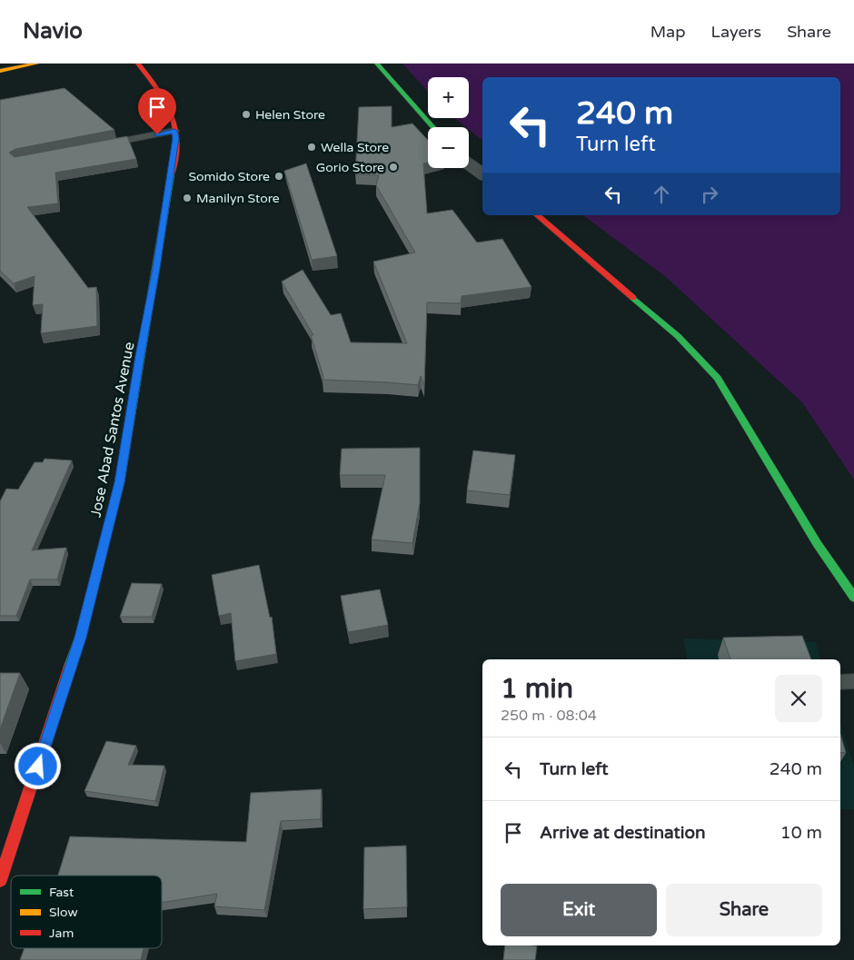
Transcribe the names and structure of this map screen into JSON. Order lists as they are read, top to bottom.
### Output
{
  "streets": {
    "main road": ["Jose Abad Santos Avenue"]
  },
  "places": [
    "Helen Store",
    "Wella Store",
    "Gorio Store",
    "Somido Store",
    "Manilyn Store"
  ],
  "legend": ["Fast", "Slow", "Jam"],
  "page": {
    "header": "Navio",
    "nav": ["Map", "Layers", "Share"],
    "map_buttons": ["+", "−"],
    "turn": ["240 m", "Turn left"],
    "heading": ["1 min", "250 m · 08:04"],
    "list": [
      {
        "name": "Turn left",
        "value": "240 m"
      },
      {
        "name": "Arrive at destination",
        "value": "10 m"
      }
    ],
    "buttons": ["Exit", "Share"]
  }
}
